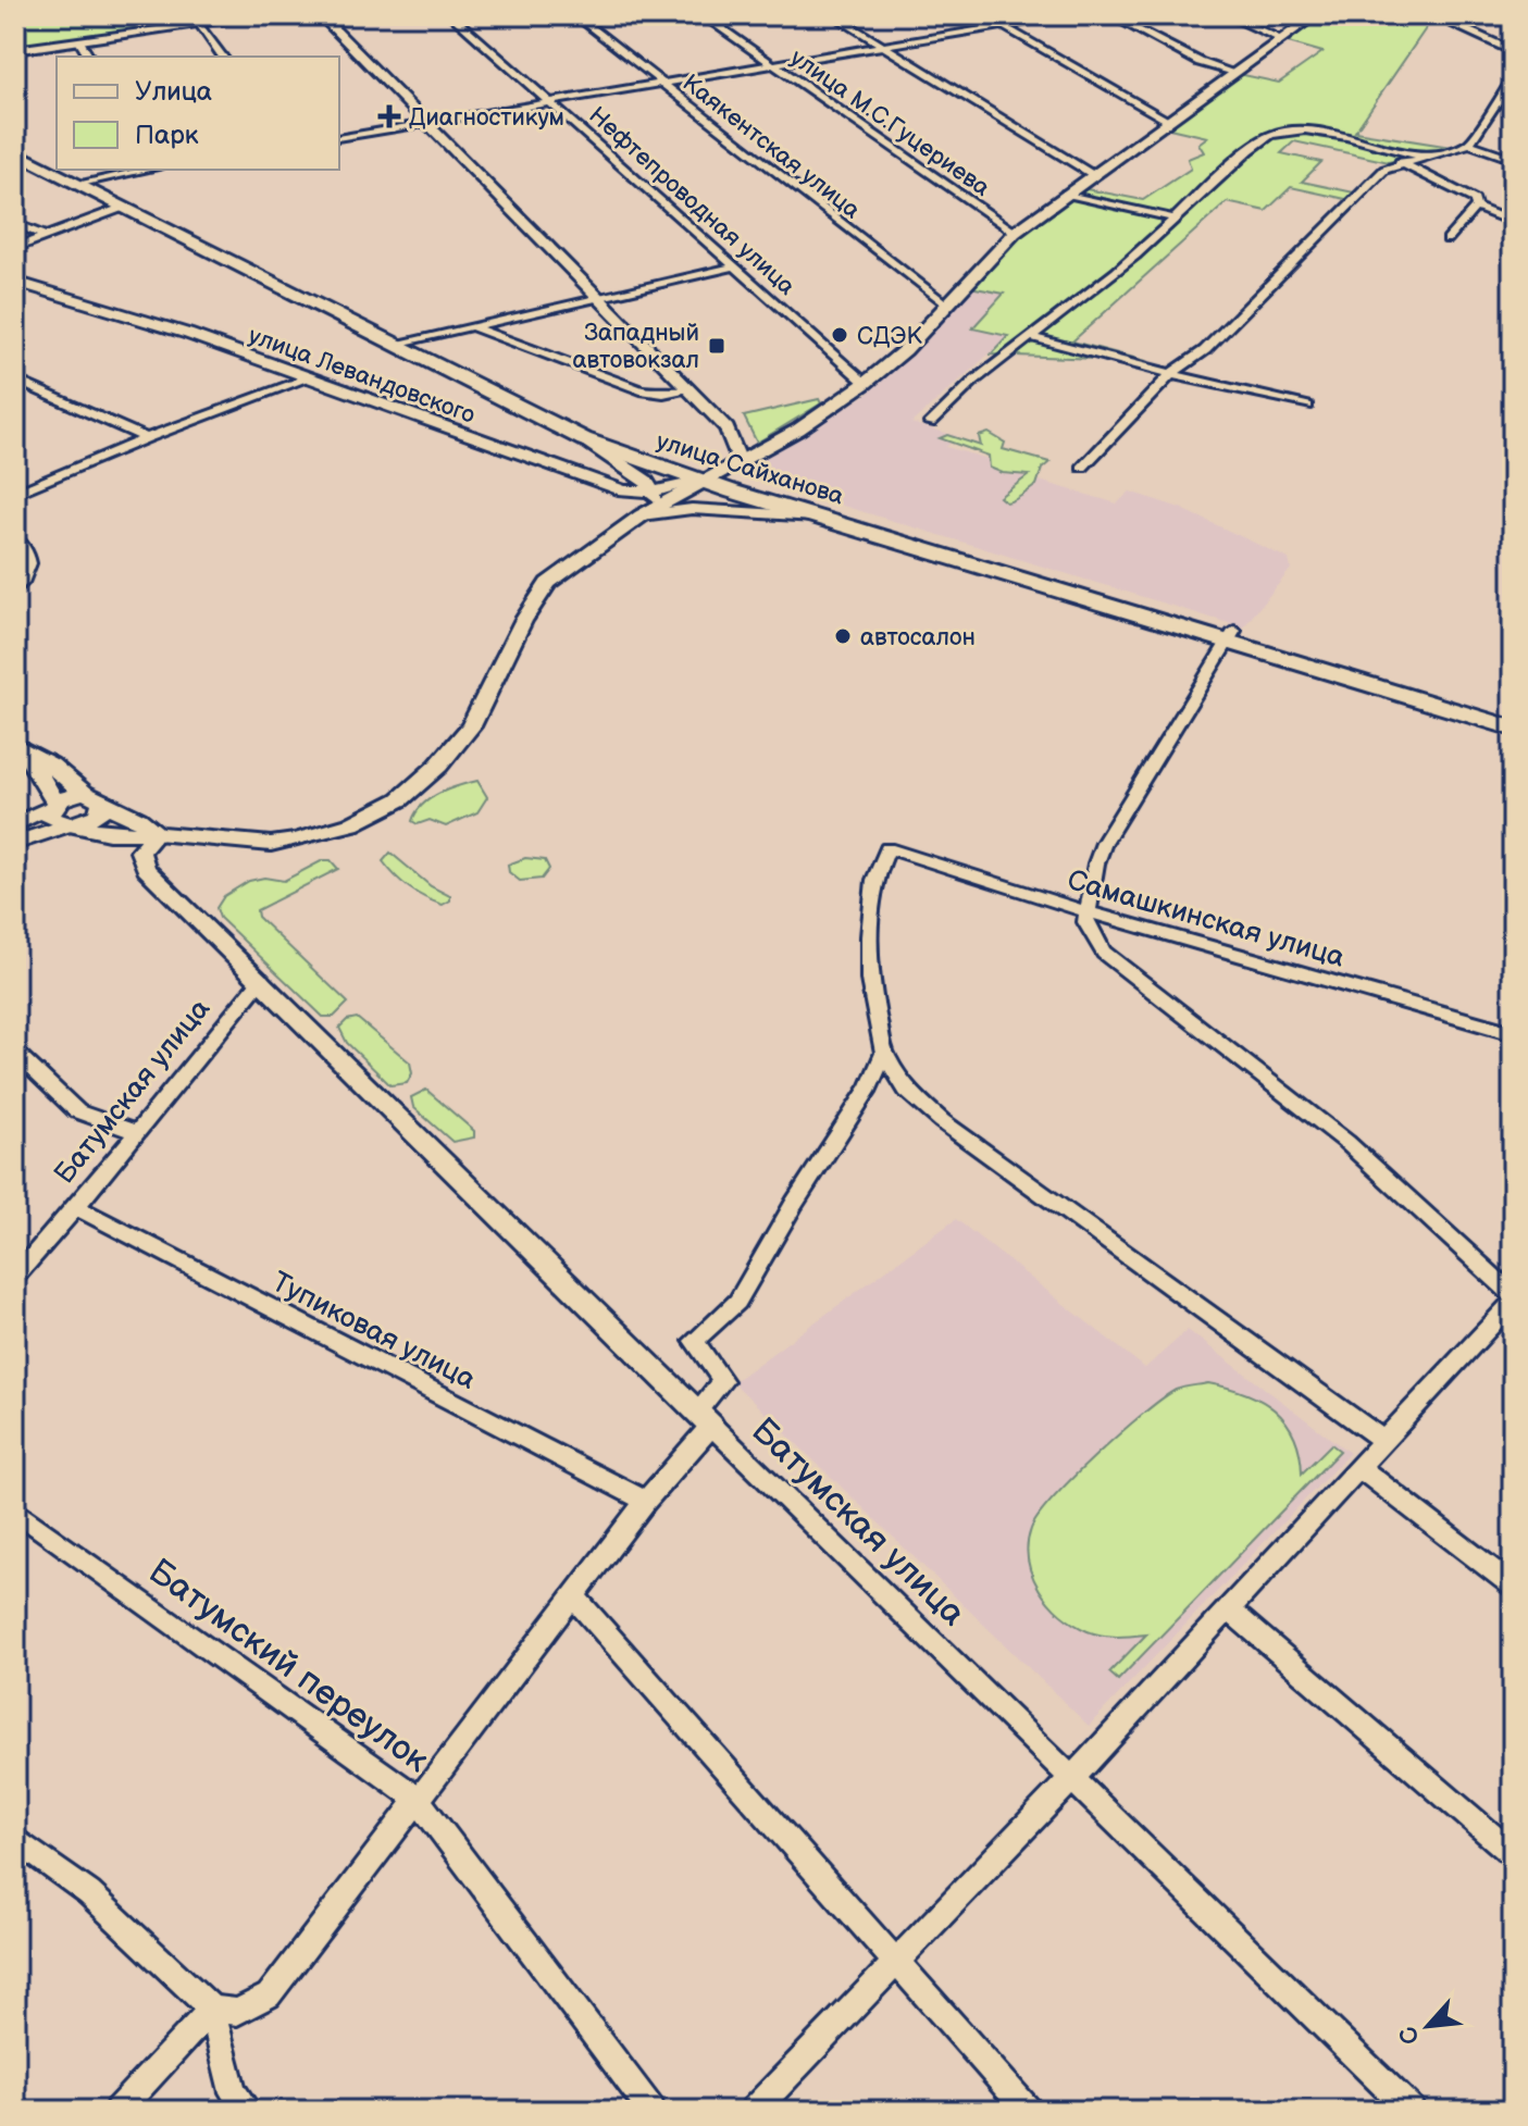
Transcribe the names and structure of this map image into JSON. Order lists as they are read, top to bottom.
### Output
{
  "streets": {
    "main road": ["улица Сайханова"],
    "street": [
      "улица М.С.Гуцериева",
      "Каякентская улица",
      "Нефтепроводная улица",
      "улица Левандовского",
      "Самашкинская улица",
      "Батумская улица",
      "Тупиковая улица",
      "Батумский переулок"
    ]
  },
  "crossings": [
    ["улица Левандовского", "улица Сайханова"],
    ["Батумская улица", "Тупиковая улица"]
  ],
  "places": {
    "health": ["Диагностикум"],
    "other": ["СДЭК", "автосалон"],
    "transit": ["Западный автовокзал"]
  },
  "legend": ["Улица", "Парк"],
  "north": "bottom left"
}
